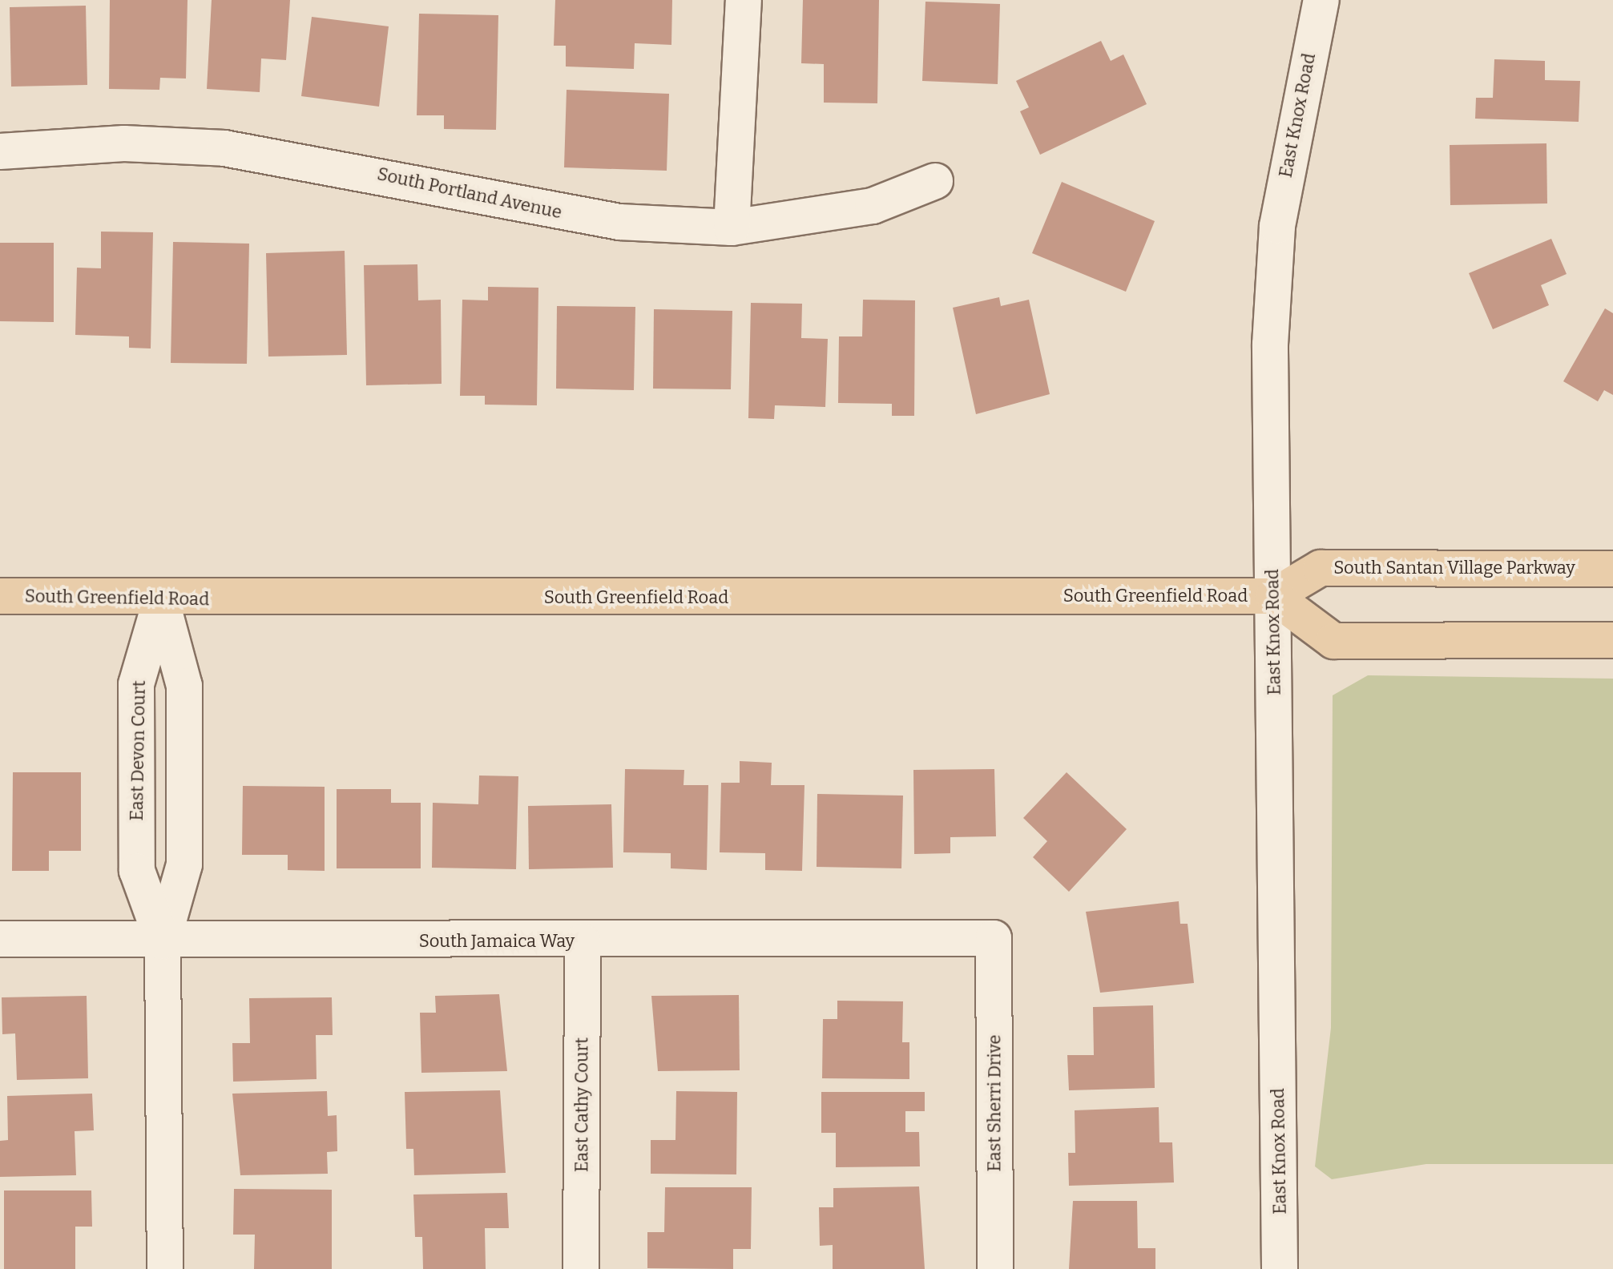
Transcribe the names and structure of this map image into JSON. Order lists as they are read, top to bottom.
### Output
{
  "streets": {
    "main road": ["South Santan Village Parkway", "South Greenfield Road"],
    "street": [
      "East Knox Road",
      "South Portland Avenue",
      "East Devon Court",
      "South Jamaica Way",
      "East Sherri Drive",
      "East Cathy Court"
    ]
  },
  "crossings": [
    ["East Knox Road", "South Santan Village Parkway"],
    ["East Knox Road", "South Greenfield Road"],
    ["South Santan Village Parkway", "South Greenfield Road"],
    ["South Greenfield Road", "East Devon Court"],
    ["East Devon Court", "South Jamaica Way"],
    ["South Jamaica Way", "East Sherri Drive"],
    ["South Jamaica Way", "East Cathy Court"]
  ]
}
